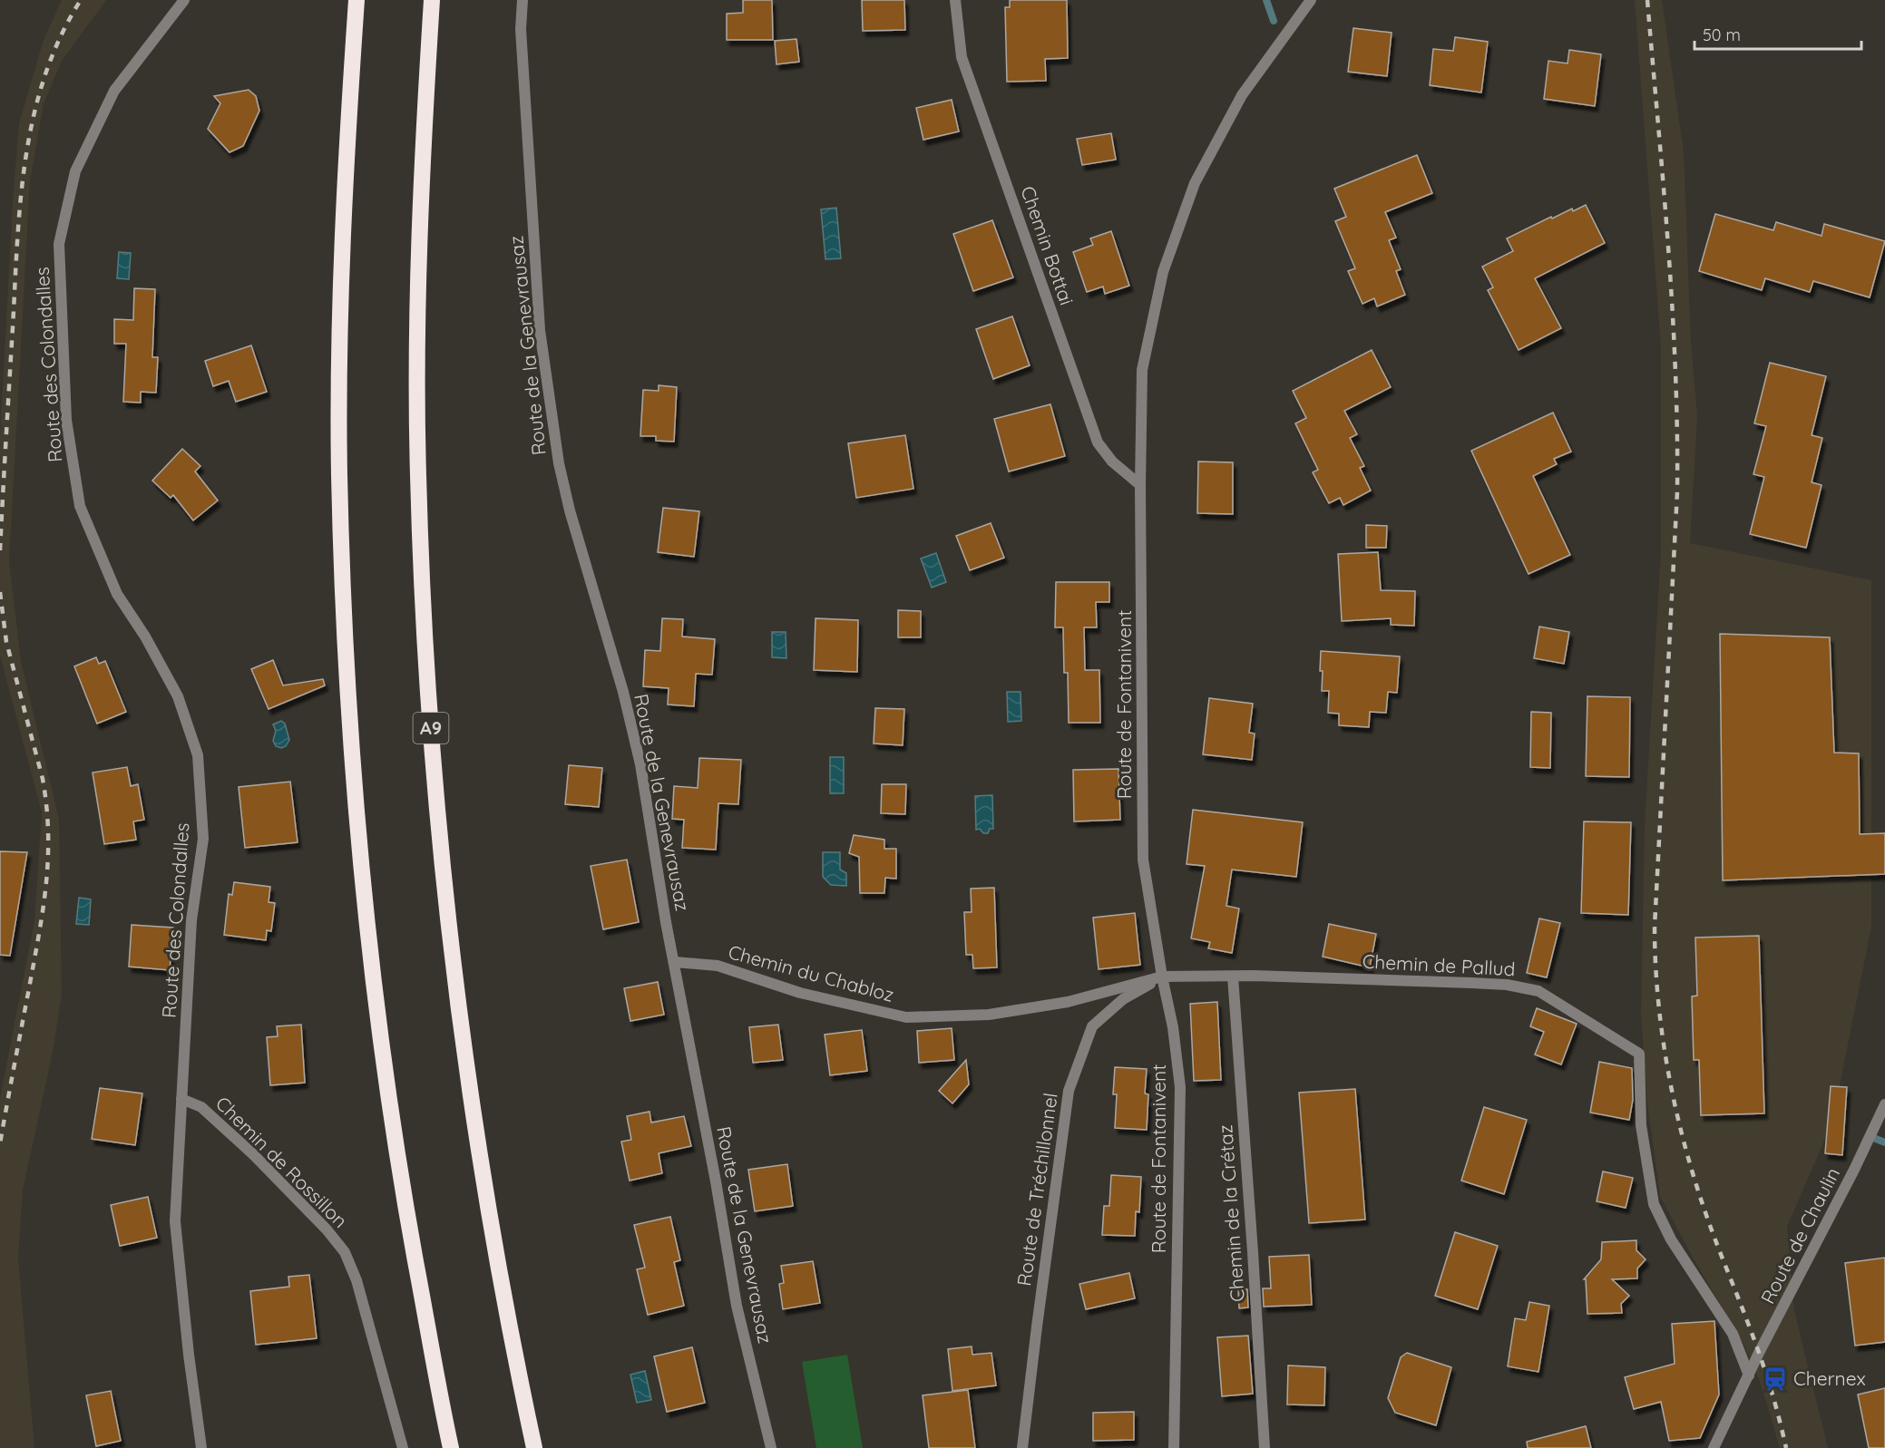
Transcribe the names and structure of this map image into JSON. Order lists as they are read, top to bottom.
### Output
{
  "streets": {
    "highway": ["A9"],
    "street": [
      "Chemin Bottai",
      "Route de la Genevrausaz",
      "Route des Colondalles",
      "Route de Fontanivent",
      "Chemin de Pallud",
      "Chemin du Chabloz",
      "Chemin de Rossillon",
      "Route de Tréchillonnel",
      "Chemin de la Crétaz",
      "Route de Chaulin"
    ]
  },
  "crossings": [
    ["Chemin Bottai", "Route de Fontanivent"],
    ["Route de la Genevrausaz", "Chemin du Chabloz"],
    ["Route des Colondalles", "Chemin de Rossillon"],
    ["Route de Fontanivent", "Chemin de Pallud"],
    ["Route de Fontanivent", "Chemin du Chabloz"],
    ["Route de Fontanivent", "Route de Tréchillonnel"],
    ["Chemin de Pallud", "Chemin du Chabloz"],
    ["Chemin de Pallud", "Route de Tréchillonnel"],
    ["Chemin de Pallud", "Chemin de la Crétaz"],
    ["Chemin de Pallud", "Route de Chaulin"],
    ["Chemin du Chabloz", "Route de Tréchillonnel"]
  ],
  "places": {
    "station": ["Chernex"]
  },
  "scale_bar": "50 m"
}
